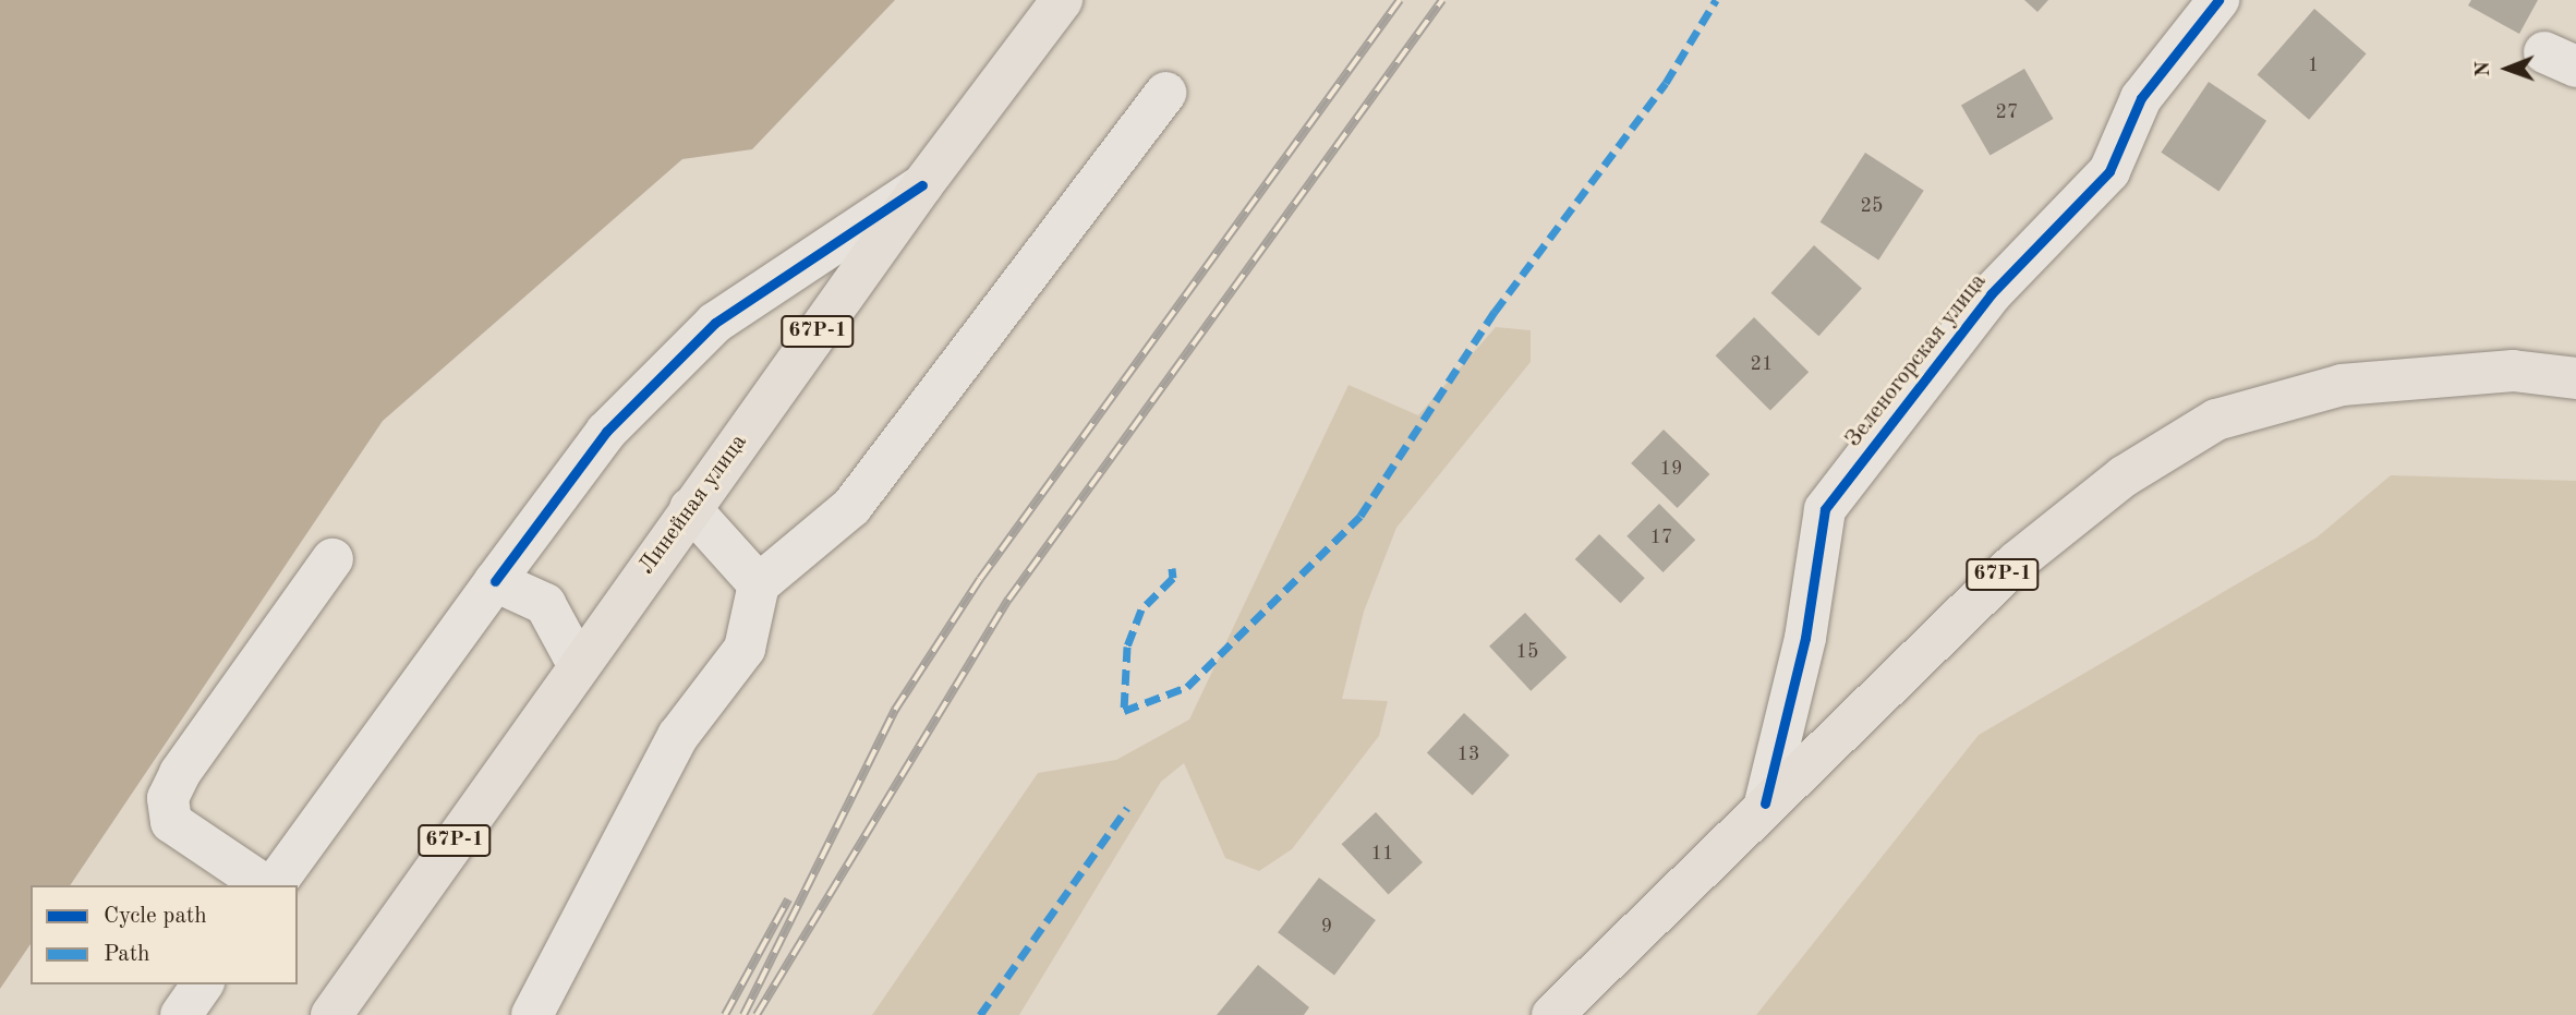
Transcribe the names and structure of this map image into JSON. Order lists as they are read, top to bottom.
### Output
{
  "streets": {
    "main road": ["67Р-1", "Линейная улица"],
    "street": ["Зеленогорская улица"]
  },
  "crossings": [
    ["67Р-1", "Зеленогорская улица"]
  ],
  "house_numbers": [
    "1",
    "27",
    "25",
    "21",
    "19",
    "17",
    "15",
    "13",
    "11",
    "9"
  ],
  "legend": ["Cycle path", "Path"],
  "north": "left"
}
